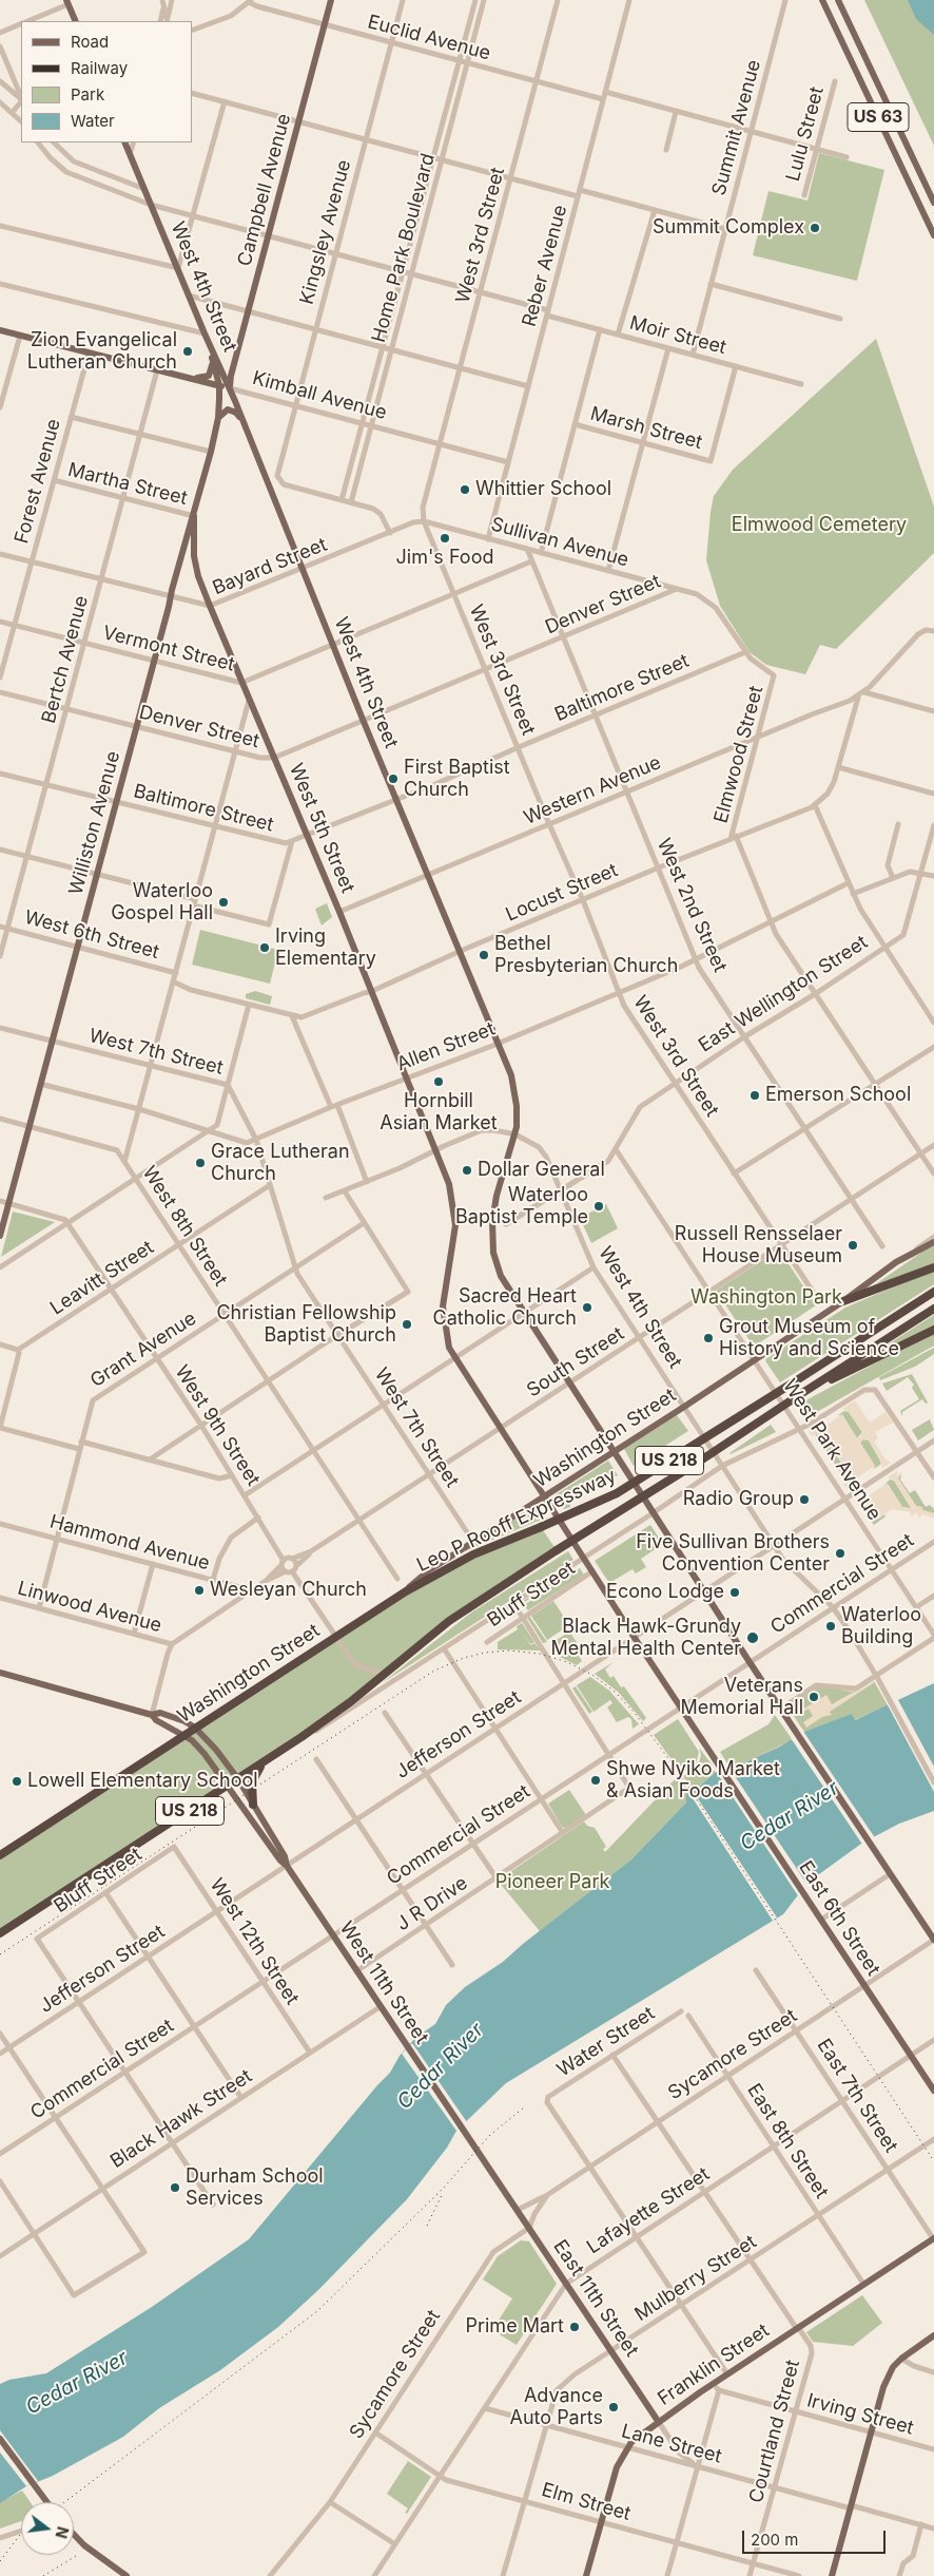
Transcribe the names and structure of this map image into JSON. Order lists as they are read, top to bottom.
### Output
{
  "streets": {
    "highway": ["Washington Street", "US 218", "Leo P Rooff Expressway"],
    "main road": [
      "US 63",
      "Campbell Avenue",
      "West 4th Street",
      "Kimball Avenue",
      "Williston Avenue",
      "West 5th Street",
      "East 6th Street",
      "West 11th Street",
      "East 11th Street",
      "Franklin Street"
    ],
    "street": [
      "Euclid Avenue",
      "Summit Avenue",
      "Lulu Street",
      "Kingsley Avenue",
      "West 3rd Street",
      "Home Park Boulevard",
      "Reber Avenue",
      "Moir Street",
      "Marsh Street",
      "Forest Avenue",
      "Martha Street",
      "Sullivan Avenue",
      "Bayard Street",
      "Denver Street",
      "Vermont Street",
      "Bertch Avenue",
      "Baltimore Street",
      "Elmwood Street",
      "Western Avenue",
      "Locust Street",
      "West 2nd Street",
      "West 6th Street",
      "East Wellington Street",
      "Allen Street",
      "West 7th Street",
      "West 8th Street",
      "Leavitt Street",
      "Grant Avenue",
      "South Street",
      "West 9th Street",
      "West Park Avenue",
      "Hammond Avenue",
      "Commercial Street",
      "Bluff Street",
      "Linwood Avenue",
      "Jefferson Street",
      "J R Drive",
      "West 12th Street",
      "Water Street",
      "Sycamore Street",
      "East 7th Street",
      "Black Hawk Street",
      "East 8th Street",
      "Lafayette Street",
      "Mulberry Street",
      "Irving Street",
      "Courtland Street",
      "Lane Street",
      "Elm Street"
    ]
  },
  "crossings": [
    ["Euclid Avenue", "Campbell Avenue"],
    ["Euclid Avenue", "Kingsley Avenue"],
    ["Euclid Avenue", "West 3rd Street"],
    ["Euclid Avenue", "Home Park Boulevard"],
    ["Euclid Avenue", "Reber Avenue"],
    ["Summit Avenue", "Moir Street"],
    ["Campbell Avenue", "West 4th Street"],
    ["Campbell Avenue", "Moir Street"],
    ["Campbell Avenue", "Kimball Avenue"],
    ["Kingsley Avenue", "Home Park Boulevard"],
    ["Kingsley Avenue", "Moir Street"],
    ["Kingsley Avenue", "Kimball Avenue"],
    ["West 3rd Street", "Moir Street"],
    ["West 3rd Street", "Kimball Avenue"],
    ["West 3rd Street", "Sullivan Avenue"],
    ["West 3rd Street", "Bayard Street"],
    ["West 3rd Street", "Denver Street"],
    ["West 3rd Street", "Vermont Street"],
    ["West 3rd Street", "Baltimore Street"],
    ["West 3rd Street", "Western Avenue"],
    ["West 3rd Street", "Locust Street"],
    ["West 3rd Street", "East Wellington Street"],
    ["West 3rd Street", "Allen Street"],
    ["West 3rd Street", "South Street"],
    ["Home Park Boulevard", "Moir Street"],
    ["Home Park Boulevard", "Kimball Avenue"],
    ["Reber Avenue", "Moir Street"],
    ["Reber Avenue", "Kimball Avenue"],
    ["Reber Avenue", "Sullivan Avenue"],
    ["West 4th Street", "Moir Street"],
    ["West 4th Street", "Kimball Avenue"],
    ["West 4th Street", "Bayard Street"],
    ["West 4th Street", "Denver Street"],
    ["West 4th Street", "Vermont Street"],
    ["West 4th Street", "Baltimore Street"],
    ["West 4th Street", "Western Avenue"],
    ["West 4th Street", "Williston Avenue"],
    ["West 4th Street", "Locust Street"],
    ["West 4th Street", "East Wellington Street"],
    ["West 4th Street", "Allen Street"],
    ["West 4th Street", "South Street"],
    ["West 4th Street", "Washington Street"],
    ["West 4th Street", "Commercial Street"],
    ["West 4th Street", "Jefferson Street"],
    ["Moir Street", "Marsh Street"],
    ["Kimball Avenue", "Forest Avenue"],
    ["Kimball Avenue", "Bertch Avenue"],
    ["Kimball Avenue", "Williston Avenue"],
    ["Forest Avenue", "Martha Street"],
    ["Forest Avenue", "Bayard Street"],
    ["Forest Avenue", "Vermont Street"],
    ["Martha Street", "Bertch Avenue"],
    ["Martha Street", "Williston Avenue"],
    ["Martha Street", "West 5th Street"],
    ["Sullivan Avenue", "Bayard Street"],
    ["Sullivan Avenue", "Denver Street"],
    ["Sullivan Avenue", "Baltimore Street"],
    ["Sullivan Avenue", "Elmwood Street"],
    ["Sullivan Avenue", "West 2nd Street"],
    ["Bayard Street", "Bertch Avenue"],
    ["Bayard Street", "Williston Avenue"],
    ["Bayard Street", "West 5th Street"],
    ["Denver Street", "Bertch Avenue"],
    ["Denver Street", "Williston Avenue"],
    ["Denver Street", "West 5th Street"],
    ["Denver Street", "West 2nd Street"],
    ["Vermont Street", "Bertch Avenue"],
    ["Vermont Street", "Williston Avenue"],
    ["Vermont Street", "West 5th Street"],
    ["Vermont Street", "West 2nd Street"],
    ["Bertch Avenue", "Baltimore Street"],
    ["Bertch Avenue", "West 6th Street"],
    ["Baltimore Street", "Williston Avenue"],
    ["Baltimore Street", "West 5th Street"],
    ["Baltimore Street", "West 2nd Street"],
    ["Elmwood Street", "Western Avenue"],
    ["Elmwood Street", "Locust Street"],
    ["Western Avenue", "West 5th Street"],
    ["Western Avenue", "West 2nd Street"],
    ["Williston Avenue", "West 5th Street"],
    ["Williston Avenue", "West 6th Street"],
    ["Williston Avenue", "Allen Street"],
    ["Williston Avenue", "West 7th Street"],
    ["Williston Avenue", "West 8th Street"],
    ["West 5th Street", "Locust Street"],
    ["West 5th Street", "Allen Street"],
    ["Locust Street", "West 2nd Street"],
    ["Locust Street", "West 6th Street"],
    ["West 2nd Street", "East Wellington Street"],
    ["West 2nd Street", "Allen Street"],
    ["West 2nd Street", "South Street"],
    ["East Wellington Street", "West Park Avenue"],
    ["Allen Street", "West 7th Street"],
    ["West 7th Street", "Leavitt Street"],
    ["West 7th Street", "Grant Avenue"],
    ["West 7th Street", "South Street"],
    ["West 7th Street", "Washington Street"],
    ["West 8th Street", "Leavitt Street"],
    ["West 8th Street", "Grant Avenue"],
    ["West 8th Street", "South Street"],
    ["Leavitt Street", "West 9th Street"],
    ["Grant Avenue", "West 9th Street"],
    ["Grant Avenue", "Hammond Avenue"],
    ["Grant Avenue", "Linwood Avenue"],
    ["South Street", "West 9th Street"],
    ["South Street", "West Park Avenue"],
    ["South Street", "Hammond Avenue"],
    ["South Street", "Linwood Avenue"],
    ["Washington Street", "West Park Avenue"],
    ["Washington Street", "Leo P Rooff Expressway"],
    ["Washington Street", "West 11th Street"],
    ["West Park Avenue", "Commercial Street"],
    ["West Park Avenue", "Jefferson Street"],
    ["US 218", "Leo P Rooff Expressway"],
    ["US 218", "West 11th Street"],
    ["Commercial Street", "J R Drive"],
    ["Commercial Street", "East 6th Street"],
    ["Commercial Street", "West 12th Street"],
    ["Commercial Street", "West 11th Street"],
    ["Bluff Street", "Jefferson Street"],
    ["Bluff Street", "West 12th Street"],
    ["Jefferson Street", "West 12th Street"],
    ["Jefferson Street", "West 11th Street"],
    ["J R Drive", "West 11th Street"],
    ["East 6th Street", "Sycamore Street"],
    ["East 6th Street", "Lafayette Street"],
    ["West 12th Street", "Black Hawk Street"],
    ["West 11th Street", "Black Hawk Street"],
    ["West 11th Street", "East 11th Street"],
    ["Water Street", "Sycamore Street"],
    ["Water Street", "Courtland Street"],
    ["Sycamore Street", "East 7th Street"],
    ["Sycamore Street", "East 8th Street"],
    ["Sycamore Street", "East 11th Street"],
    ["Sycamore Street", "Courtland Street"],
    ["Sycamore Street", "Elm Street"],
    ["East 7th Street", "Lafayette Street"],
    ["East 7th Street", "Mulberry Street"],
    ["East 7th Street", "Franklin Street"],
    ["East 8th Street", "Lafayette Street"],
    ["East 8th Street", "Mulberry Street"],
    ["East 8th Street", "Franklin Street"],
    ["Lafayette Street", "East 11th Street"],
    ["Lafayette Street", "Courtland Street"],
    ["Lafayette Street", "Lane Street"],
    ["Lafayette Street", "Elm Street"],
    ["Mulberry Street", "East 11th Street"],
    ["Mulberry Street", "Courtland Street"],
    ["Mulberry Street", "Lane Street"],
    ["Mulberry Street", "Elm Street"],
    ["East 11th Street", "Franklin Street"],
    ["East 11th Street", "Lane Street"],
    ["Franklin Street", "Courtland Street"],
    ["Franklin Street", "Lane Street"],
    ["Franklin Street", "Elm Street"],
    ["Irving Street", "Courtland Street"],
    ["Courtland Street", "Lane Street"],
    ["Courtland Street", "Elm Street"]
  ],
  "water": ["Cedar River"],
  "parks": ["Elmwood Cemetery", "Washington Park", "Pioneer Park"],
  "places": [
    "Summit Complex",
    "Zion Evangelical Lutheran Church",
    "Whittier School",
    "Jim's Food",
    "First Baptist Church",
    "Waterloo Gospel Hall",
    "Irving Elementary",
    "Bethel Presbyterian Church",
    "Hornbill Asian Market",
    "Emerson School",
    "Grace Lutheran Church",
    "Dollar General",
    "Waterloo Baptist Temple",
    "Russell Rensselaer House Museum",
    "Sacred Heart Catholic Church",
    "Christian Fellowship Baptist Church",
    "Grout Museum of History and Science",
    "Radio Group",
    "Five Sullivan Brothers Convention Center",
    "Wesleyan Church",
    "Econo Lodge",
    "Waterloo Building",
    "Black Hawk-Grundy Mental Health Center",
    "Veterans Memorial Hall",
    "Shwe Nyiko Market & Asian Foods",
    "Lowell Elementary School",
    "Durham School Services",
    "Prime Mart",
    "Advance Auto Parts"
  ],
  "legend": [
    "Road",
    "Railway",
    "Park",
    "Water"
  ],
  "scale_bar": "200 m",
  "north": "right"
}
